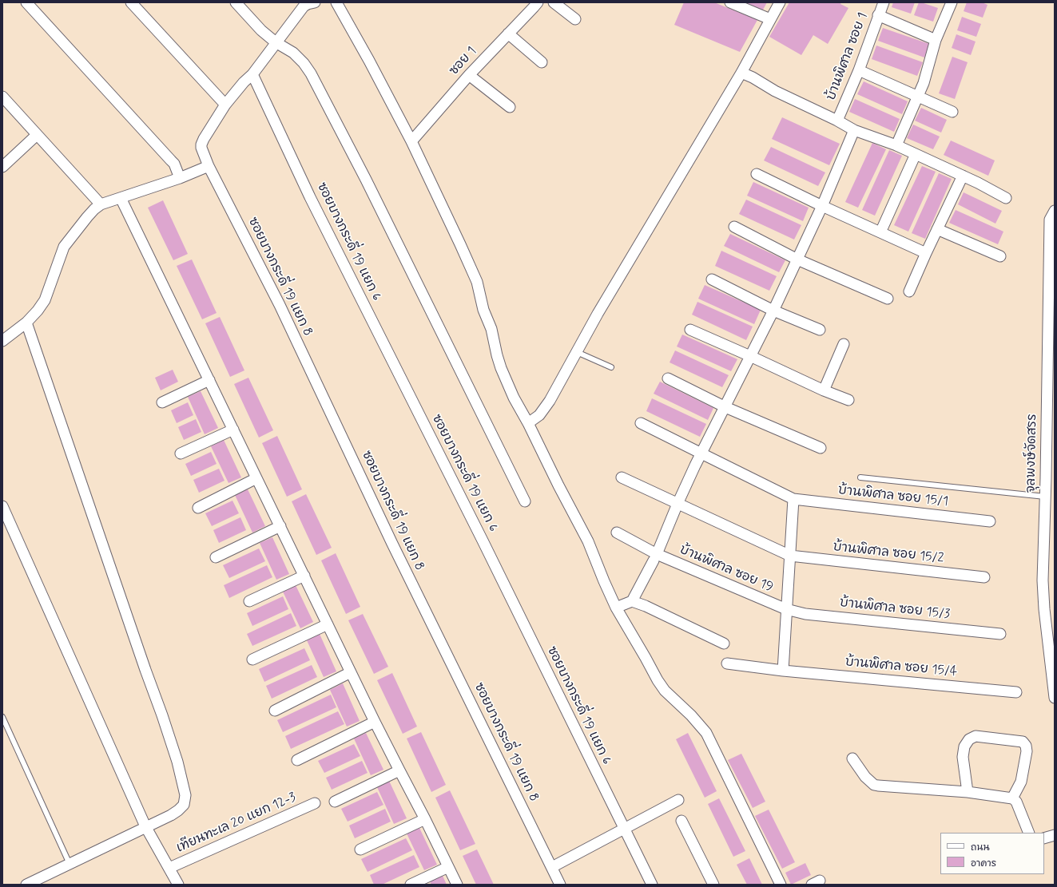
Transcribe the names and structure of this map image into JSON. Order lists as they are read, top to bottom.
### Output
{
  "streets": {
    "street": [
      "บ้านพิศาล ซอย 1",
      "ซอย 1",
      "ซอยบางกระดี่ 19 แยก 6",
      "ซอยบางกระดี่ 19 แยก 8",
      "จุลพงษ์จัดสรร",
      "บ้านพิศาล ซอย 15/1",
      "บ้านพิศาล ซอย 15/2",
      "บ้านพิศาล ซอย 19",
      "บ้านพิศาล ซอย 15/3",
      "บ้านพิศาล ซอย 15/4",
      "เทียนทะเล 20 แยก 12-3"
    ]
  },
  "crossings": [
    ["ซอยบางกระดี่ 19 แยก 6", "ซอยบางกระดี่ 19 แยก 8"],
    ["บ้านพิศาล ซอย 19", "บ้านพิศาล ซอย 15/3"]
  ],
  "legend": ["ถนน", "อาคาร"]
}
